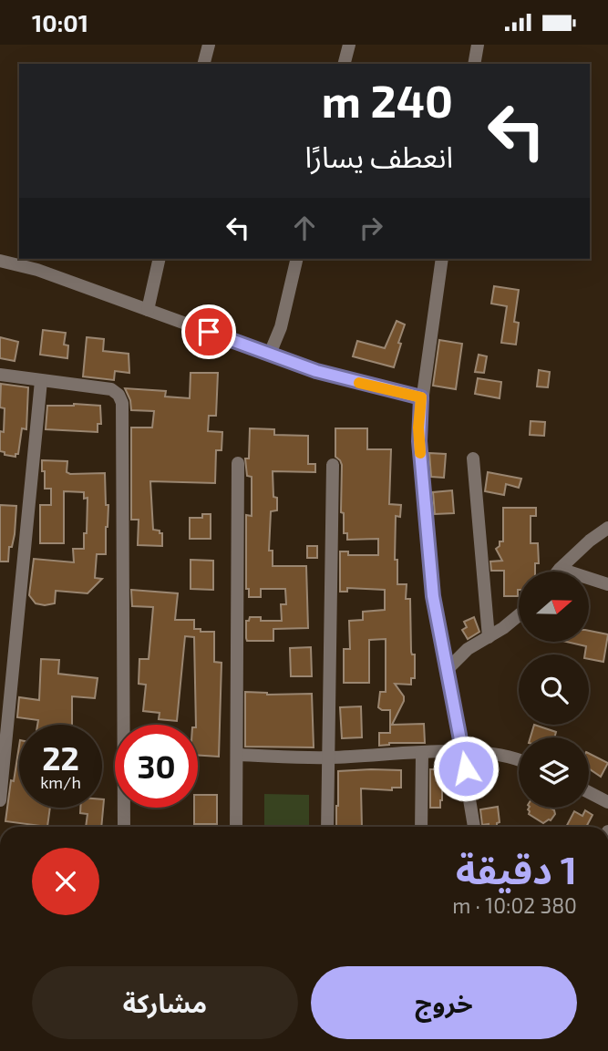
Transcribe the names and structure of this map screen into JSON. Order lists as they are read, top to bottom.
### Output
{
  "north": "right",
  "page": {
    "status": "10:01",
    "turn": ["240 m", "انعطف يسارًا"],
    "speed": "22 km/h",
    "limit": "30",
    "heading": ["1 دقيقة", "380 m · 10:02"],
    "buttons": ["خروج", "مشاركة"]
  }
}
